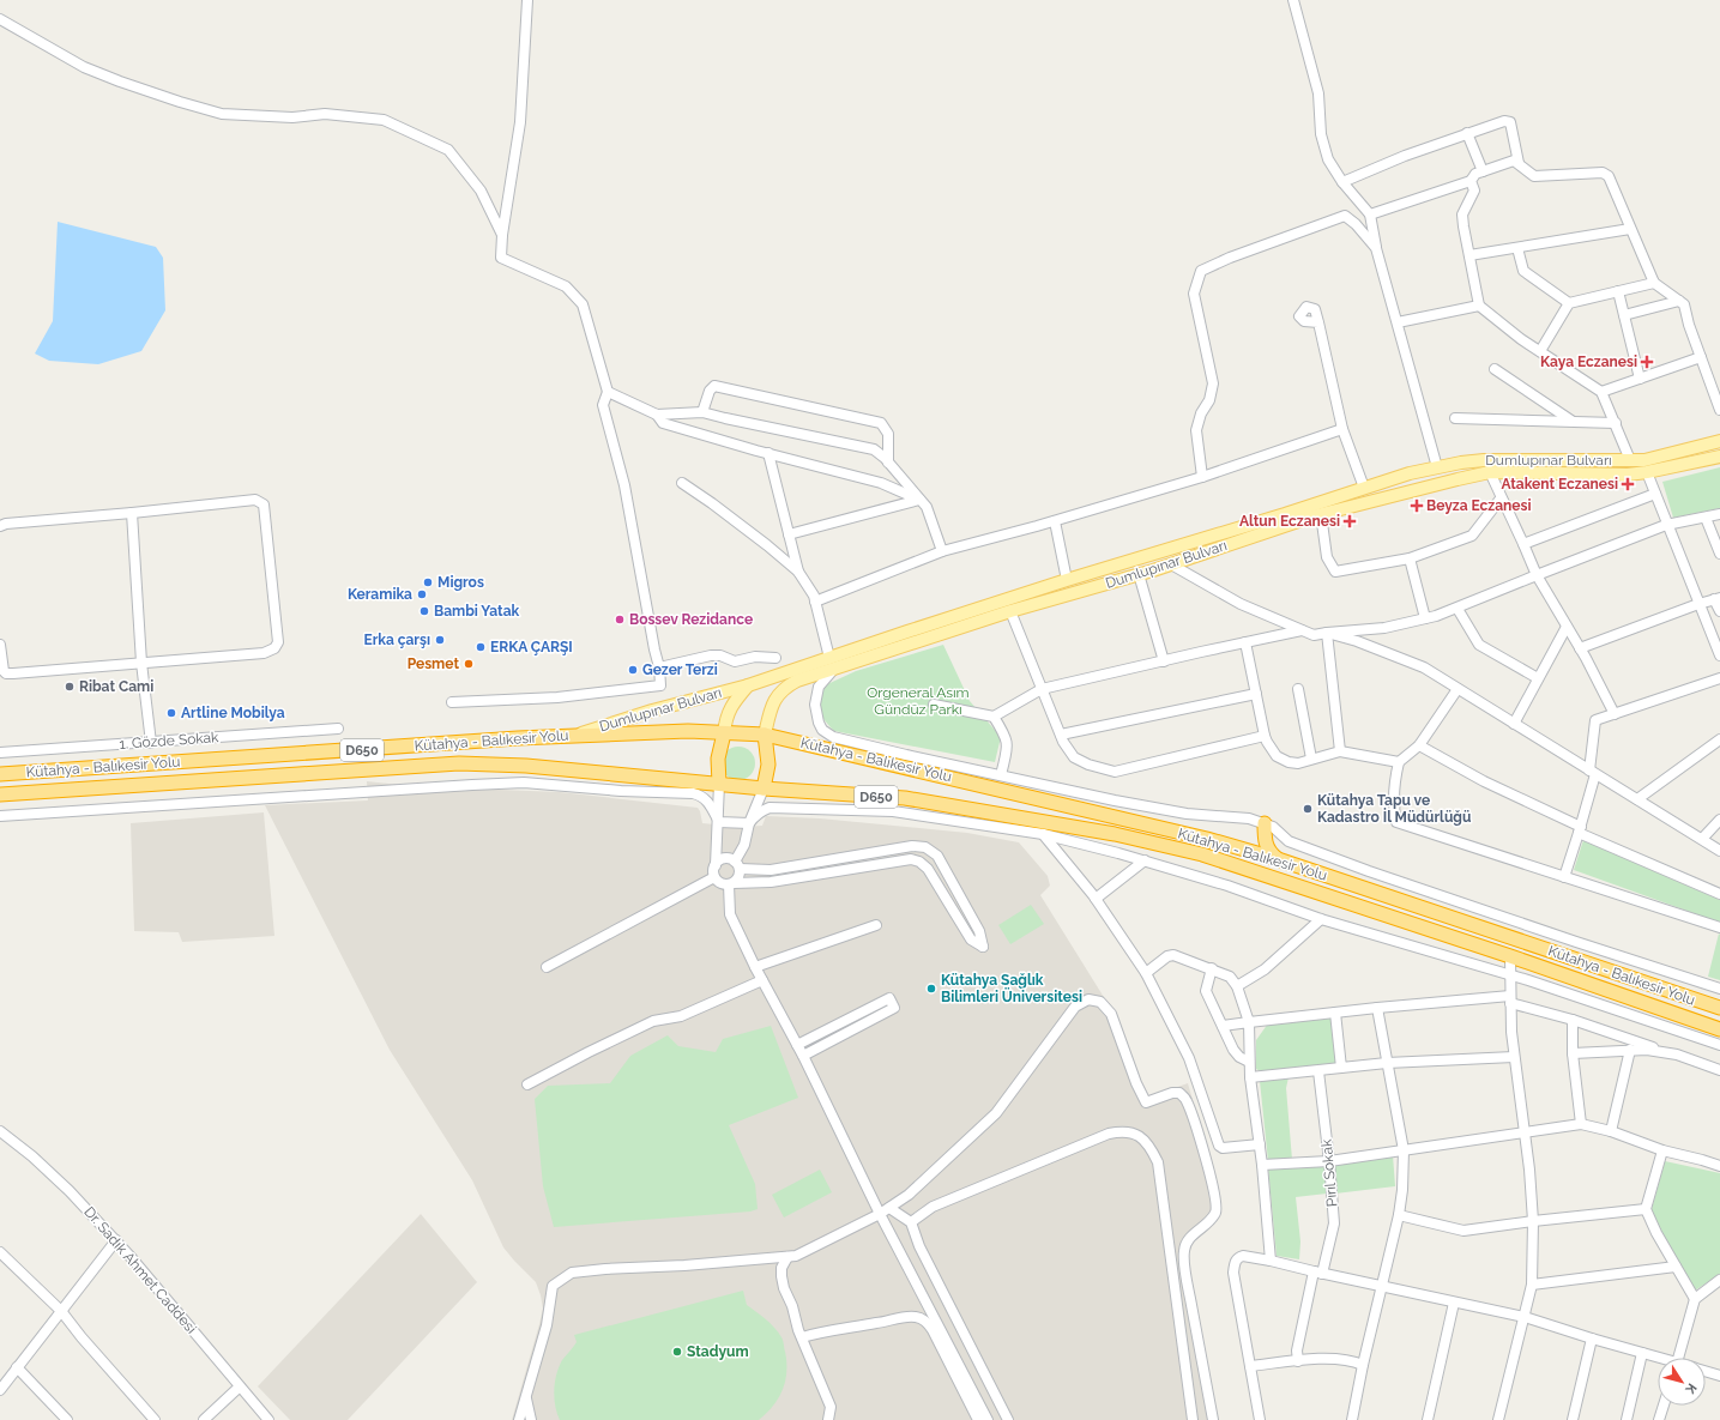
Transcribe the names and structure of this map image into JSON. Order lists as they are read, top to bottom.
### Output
{
  "streets": {
    "highway": ["Kütahya - Balıkesir Yolu", "D650"],
    "main road": ["Dumlupınar Bulvarı"],
    "street": ["1. Gözde Sokak", "Pırıl Sokak", "Dr. Sadık Ahmet Caddesi"]
  },
  "crossings": [
    ["Dumlupınar Bulvarı", "Kütahya - Balıkesir Yolu"]
  ],
  "parks": ["Orgeneral Asım Gündüz Parkı"],
  "places": {
    "health": [
      "Kaya Eczanesi",
      "Atakent Eczanesi",
      "Beyza Eczanesi",
      "Altun Eczanesi"
    ],
    "other": [
      "Migros",
      "Keramika",
      "Bambi Yatak",
      "Bossev Rezidance",
      "Erka çarşı",
      "ERKA ÇARŞI",
      "Pesmet",
      "Gezer Terzi",
      "Ribat Cami",
      "Artline Mobilya",
      "Kütahya Tapu ve Kadastro İl Müdürlüğü",
      "Kütahya Sağlık Bilimleri Üniversitesi",
      "Stadyum"
    ]
  },
  "north": "bottom right"
}
